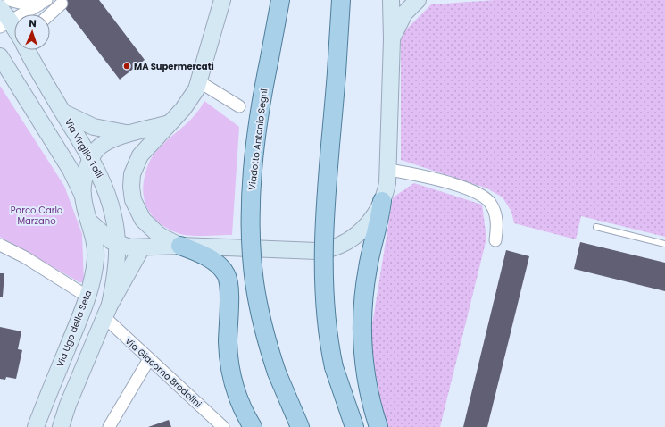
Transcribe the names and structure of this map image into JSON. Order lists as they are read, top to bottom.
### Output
{
  "streets": {
    "main road": ["Viadotto Antonio Segni"],
    "street": ["Via Virgilio Talli", "Via Ugo della Seta", "Via Giacomo Brodolini"]
  },
  "crossings": [
    ["Via Virgilio Talli", "Via Giacomo Brodolini"]
  ],
  "parks": ["Parco Carlo Marzano"],
  "places": ["MA Supermercati"],
  "north": "top"
}
